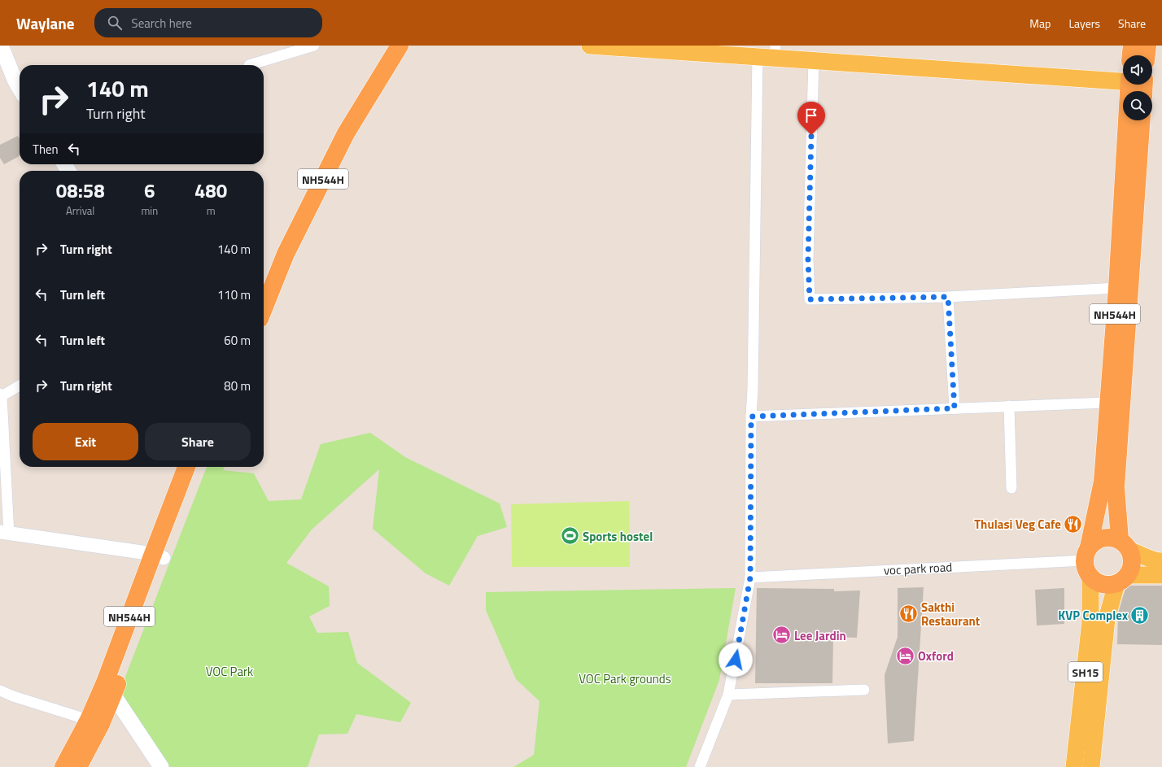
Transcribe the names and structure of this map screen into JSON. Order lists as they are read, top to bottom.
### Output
{
  "streets": {
    "highway": ["NH544H"],
    "main road": ["SH15"],
    "street": ["voc park road"]
  },
  "crossings": [
    ["NH544H", "voc park road"],
    ["NH544H", "SH15"],
    ["voc park road", "SH15"]
  ],
  "parks": ["VOC Park", "VOC Park grounds"],
  "places": {
    "restaurant": ["Thulasi Veg Cafe", "Sakthi Restaurant"],
    "sports": ["Sports hostel"],
    "building": ["KVP Complex"],
    "hotel": ["Lee Jardin", "Oxford"]
  },
  "page": {
    "header": "Waylane",
    "search": "Search here",
    "nav": ["Map", "Layers", "Share"],
    "turn": ["140 m", "Turn right"],
    "then": "Then",
    "eta": [
      "08:58",
      "Arrival",
      "6",
      "min",
      "480",
      "m"
    ],
    "list": [
      {
        "name": "Turn right",
        "value": "140 m"
      },
      {
        "name": "Turn left",
        "value": "110 m"
      },
      {
        "name": "Turn left",
        "value": "60 m"
      },
      {
        "name": "Turn right",
        "value": "80 m"
      }
    ],
    "buttons": ["Exit", "Share"]
  }
}
